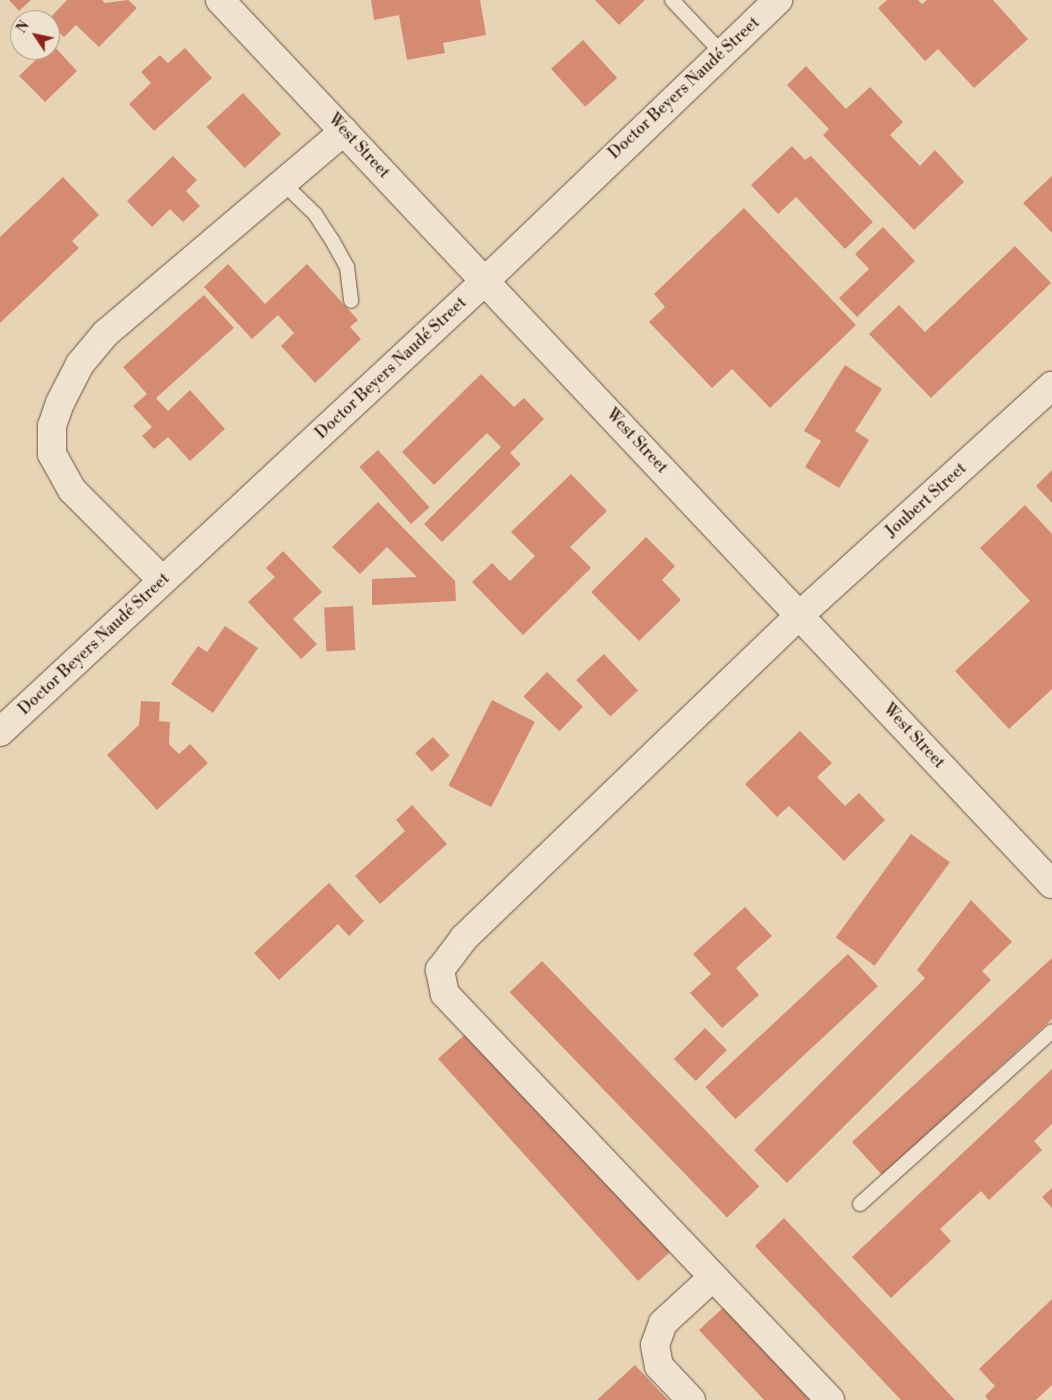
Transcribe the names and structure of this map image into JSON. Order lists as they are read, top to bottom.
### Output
{
  "streets": {
    "street": ["Doctor Beyers Naudé Street", "West Street", "Joubert Street"]
  },
  "crossings": [
    ["Doctor Beyers Naudé Street", "West Street"],
    ["West Street", "Joubert Street"]
  ],
  "north": "top left"
}
